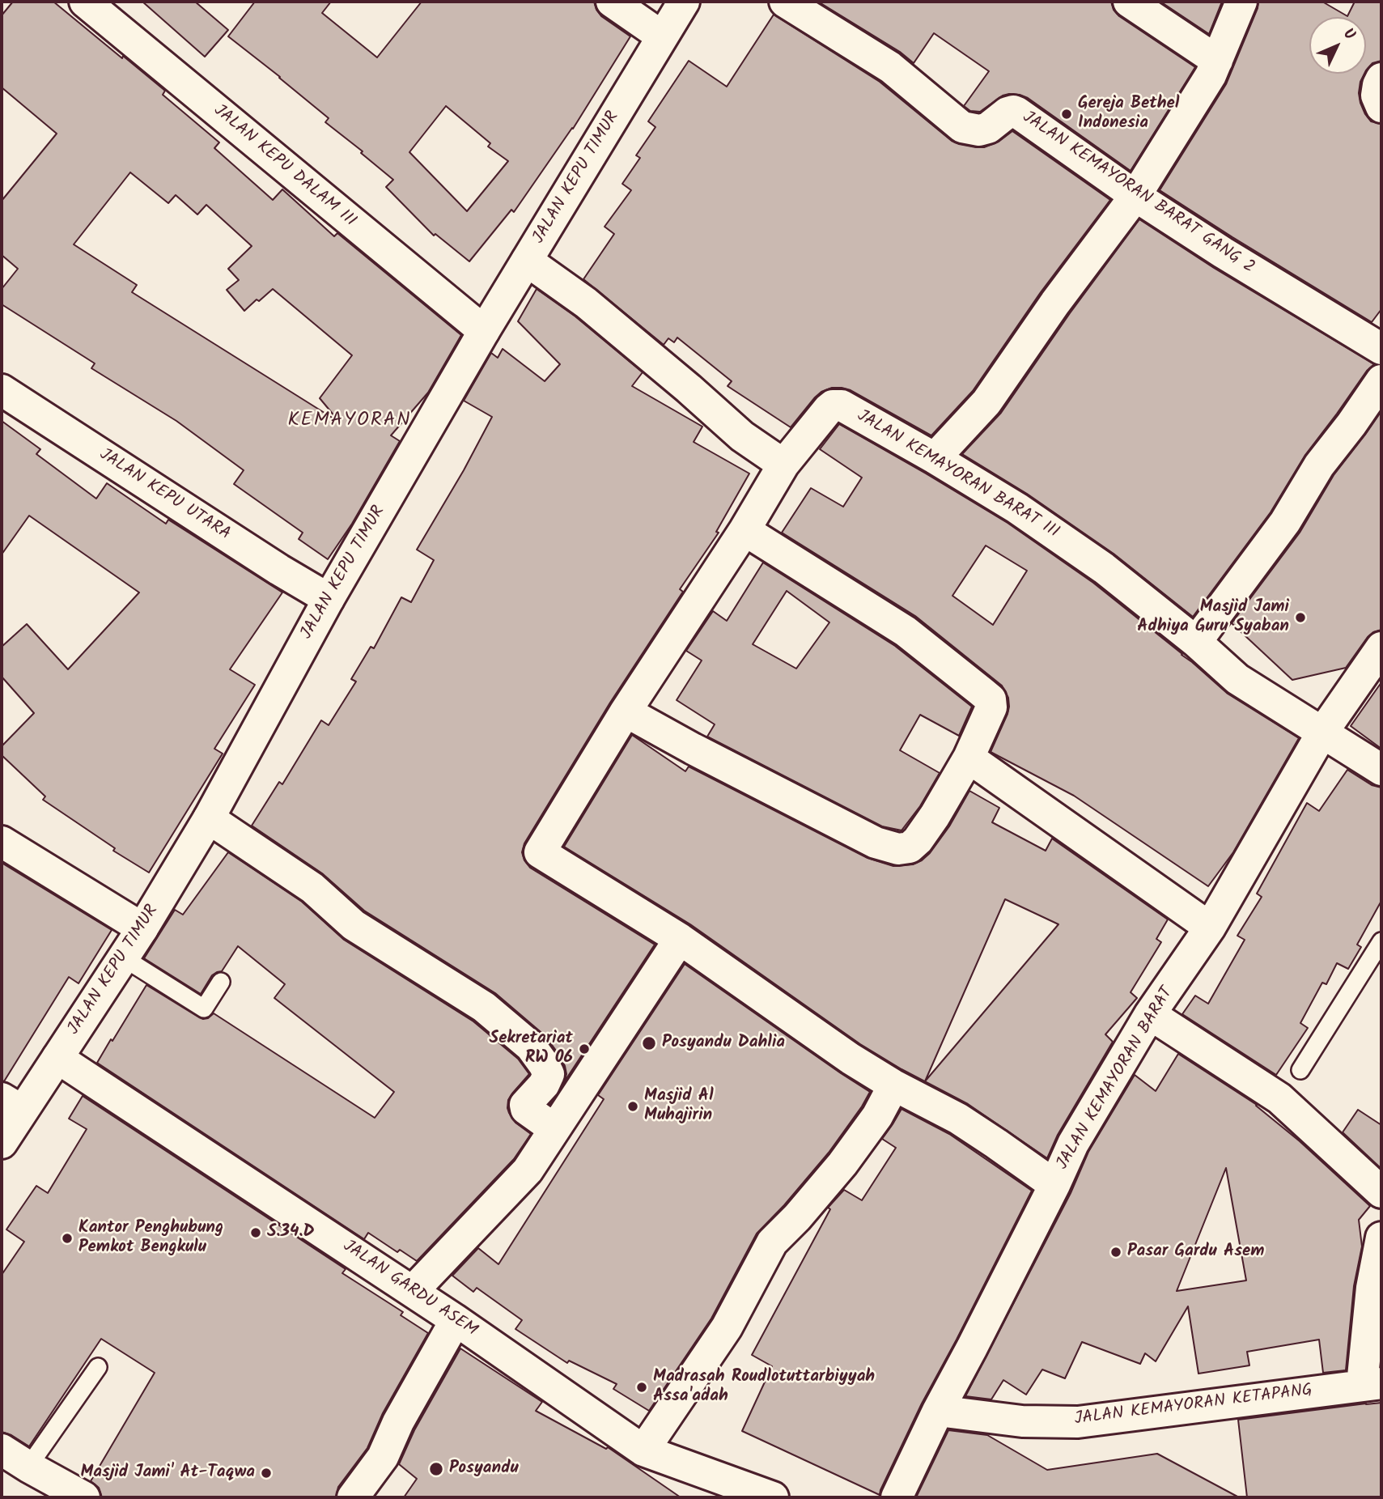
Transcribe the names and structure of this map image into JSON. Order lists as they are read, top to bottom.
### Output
{
  "streets": {
    "street": [
      "JALAN KEPU DALAM III",
      "JALAN KEPU TIMUR",
      "JALAN KEMAYORAN BARAT GANG 2",
      "JALAN KEMAYORAN BARAT III",
      "JALAN KEPU UTARA",
      "JALAN KEMAYORAN BARAT",
      "JALAN GARDU ASEM",
      "JALAN KEMAYORAN KETAPANG"
    ]
  },
  "crossings": [
    ["JALAN KEPU DALAM III", "JALAN KEPU TIMUR"],
    ["JALAN KEPU TIMUR", "JALAN KEPU UTARA"],
    ["JALAN KEPU TIMUR", "JALAN GARDU ASEM"],
    ["JALAN KEMAYORAN BARAT III", "JALAN KEMAYORAN BARAT"],
    ["JALAN KEMAYORAN BARAT", "JALAN KEMAYORAN KETAPANG"]
  ],
  "districts": ["KEMAYORAN"],
  "places": [
    "Gereja Bethel Indonesia",
    "Masjid Jami Adhiya Guru Syaban",
    "Posyandu Dahlia",
    "Sekretariat RW 06",
    "Masjid Al Muhajirin",
    "S.34.D",
    "Kantor Penghubung Pemkot Bengkulu",
    "Pasar Gardu Asem",
    "Madrasah Roudlotuttarbiyyah Assa'adah",
    "Posyandu",
    "Masjid Jami' At-Taqwa"
  ],
  "north": "top right"
}
